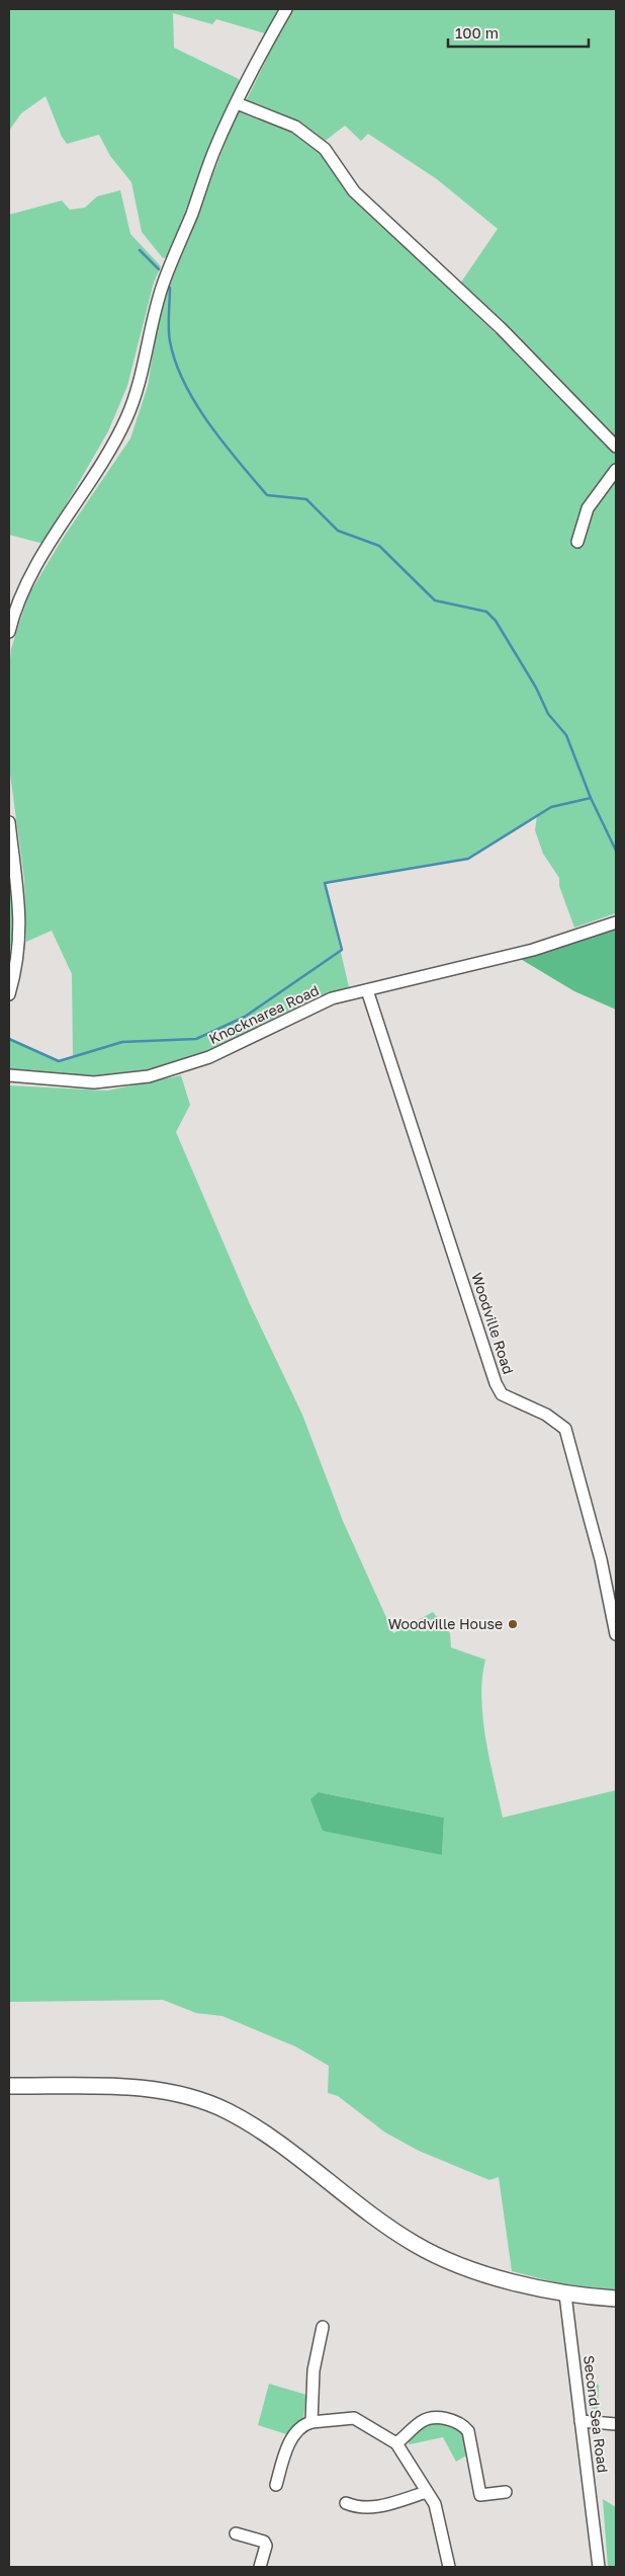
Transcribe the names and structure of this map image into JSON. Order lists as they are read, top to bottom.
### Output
{
  "streets": {
    "street": ["Knocknarea Road", "Woodville Road", "Second Sea Road"]
  },
  "crossings": [
    ["Knocknarea Road", "Woodville Road"]
  ],
  "places": ["Woodville House"],
  "scale_bar": "100 m"
}
